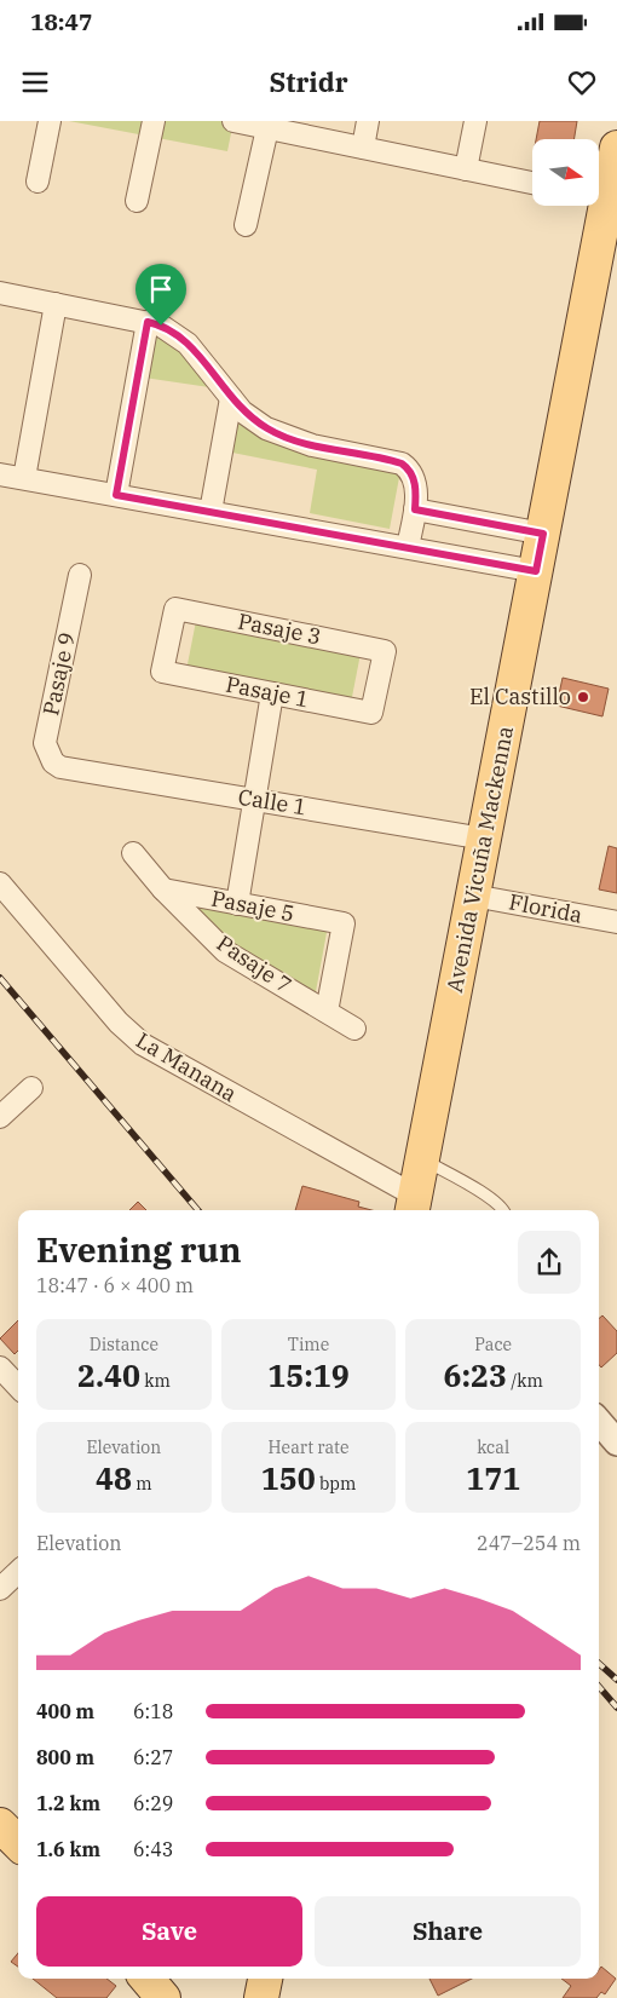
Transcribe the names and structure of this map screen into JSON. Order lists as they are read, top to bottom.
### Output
{
  "streets": {
    "main road": ["Avenida Vicuña Mackenna"],
    "street": [
      "Pasaje 3",
      "Pasaje 9",
      "Pasaje 1",
      "Calle 1",
      "Pasaje 5",
      "Florida",
      "Pasaje 7",
      "La Manana"
    ]
  },
  "crossings": [
    ["Pasaje 3", "Pasaje 1"],
    ["Pasaje 9", "Calle 1"],
    ["Calle 1", "Avenida Vicuña Mackenna"],
    ["Avenida Vicuña Mackenna", "Florida"],
    ["Avenida Vicuña Mackenna", "La Manana"],
    ["Pasaje 5", "Pasaje 7"]
  ],
  "places": ["El Castillo"],
  "north": "right",
  "page": {
    "status": "18:47",
    "header": "Stridr",
    "heading": ["Evening run", "18:47 · 6 × 400 m"],
    "stats": [
      ["Distance", "2.40 km"],
      ["Time", "15:19"],
      ["Pace", "6:23 /km"],
      ["Elevation", "48 m"],
      ["Heart rate", "150 bpm"],
      ["kcal", "171"]
    ],
    "chart": ["Elevation", "247–254 m"],
    "list": [
      {
        "name": "400 m",
        "note": "6:18"
      },
      {
        "name": "800 m",
        "note": "6:27"
      },
      {
        "name": "1.2 km",
        "note": "6:29"
      },
      {
        "name": "1.6 km",
        "note": "6:43"
      }
    ],
    "buttons": ["Save", "Share"]
  }
}
